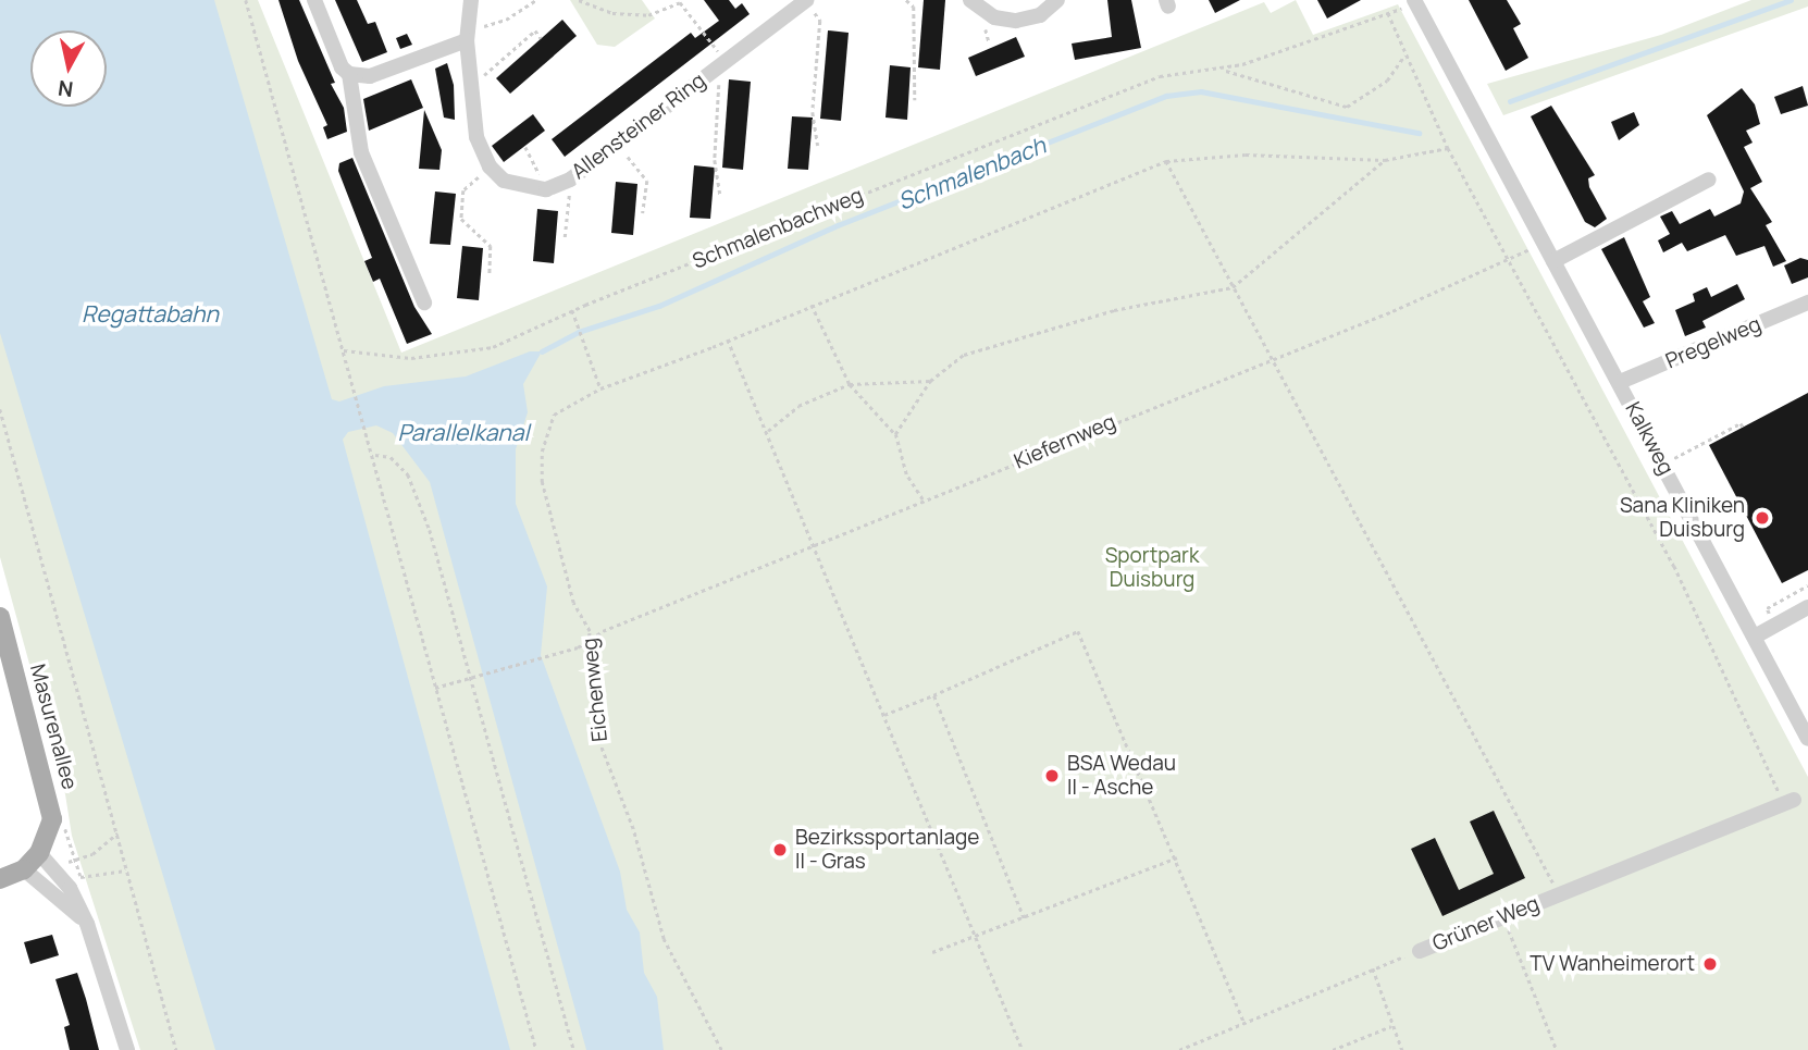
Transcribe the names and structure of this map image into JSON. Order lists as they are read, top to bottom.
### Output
{
  "streets": {
    "main road": ["Masurenallee"],
    "street": [
      "Allensteiner Ring",
      "Pregelweg",
      "Kalkweg",
      "Grüner Weg"
    ],
    "path": ["Schmalenbachweg", "Kiefernweg", "Eichenweg"]
  },
  "crossings": [
    ["Schmalenbachweg", "Kalkweg"],
    ["Pregelweg", "Kalkweg"],
    ["Kalkweg", "Kiefernweg"],
    ["Kiefernweg", "Eichenweg"]
  ],
  "water": ["Schmalenbach", "Regattabahn", "Parallelkanal"],
  "parks": ["Sportpark Duisburg"],
  "places": [
    "Sana Kliniken Duisburg",
    "BSA Wedau II - Asche",
    "Bezirkssportanlage II - Gras",
    "TV Wanheimerort"
  ],
  "north": "bottom"
}
